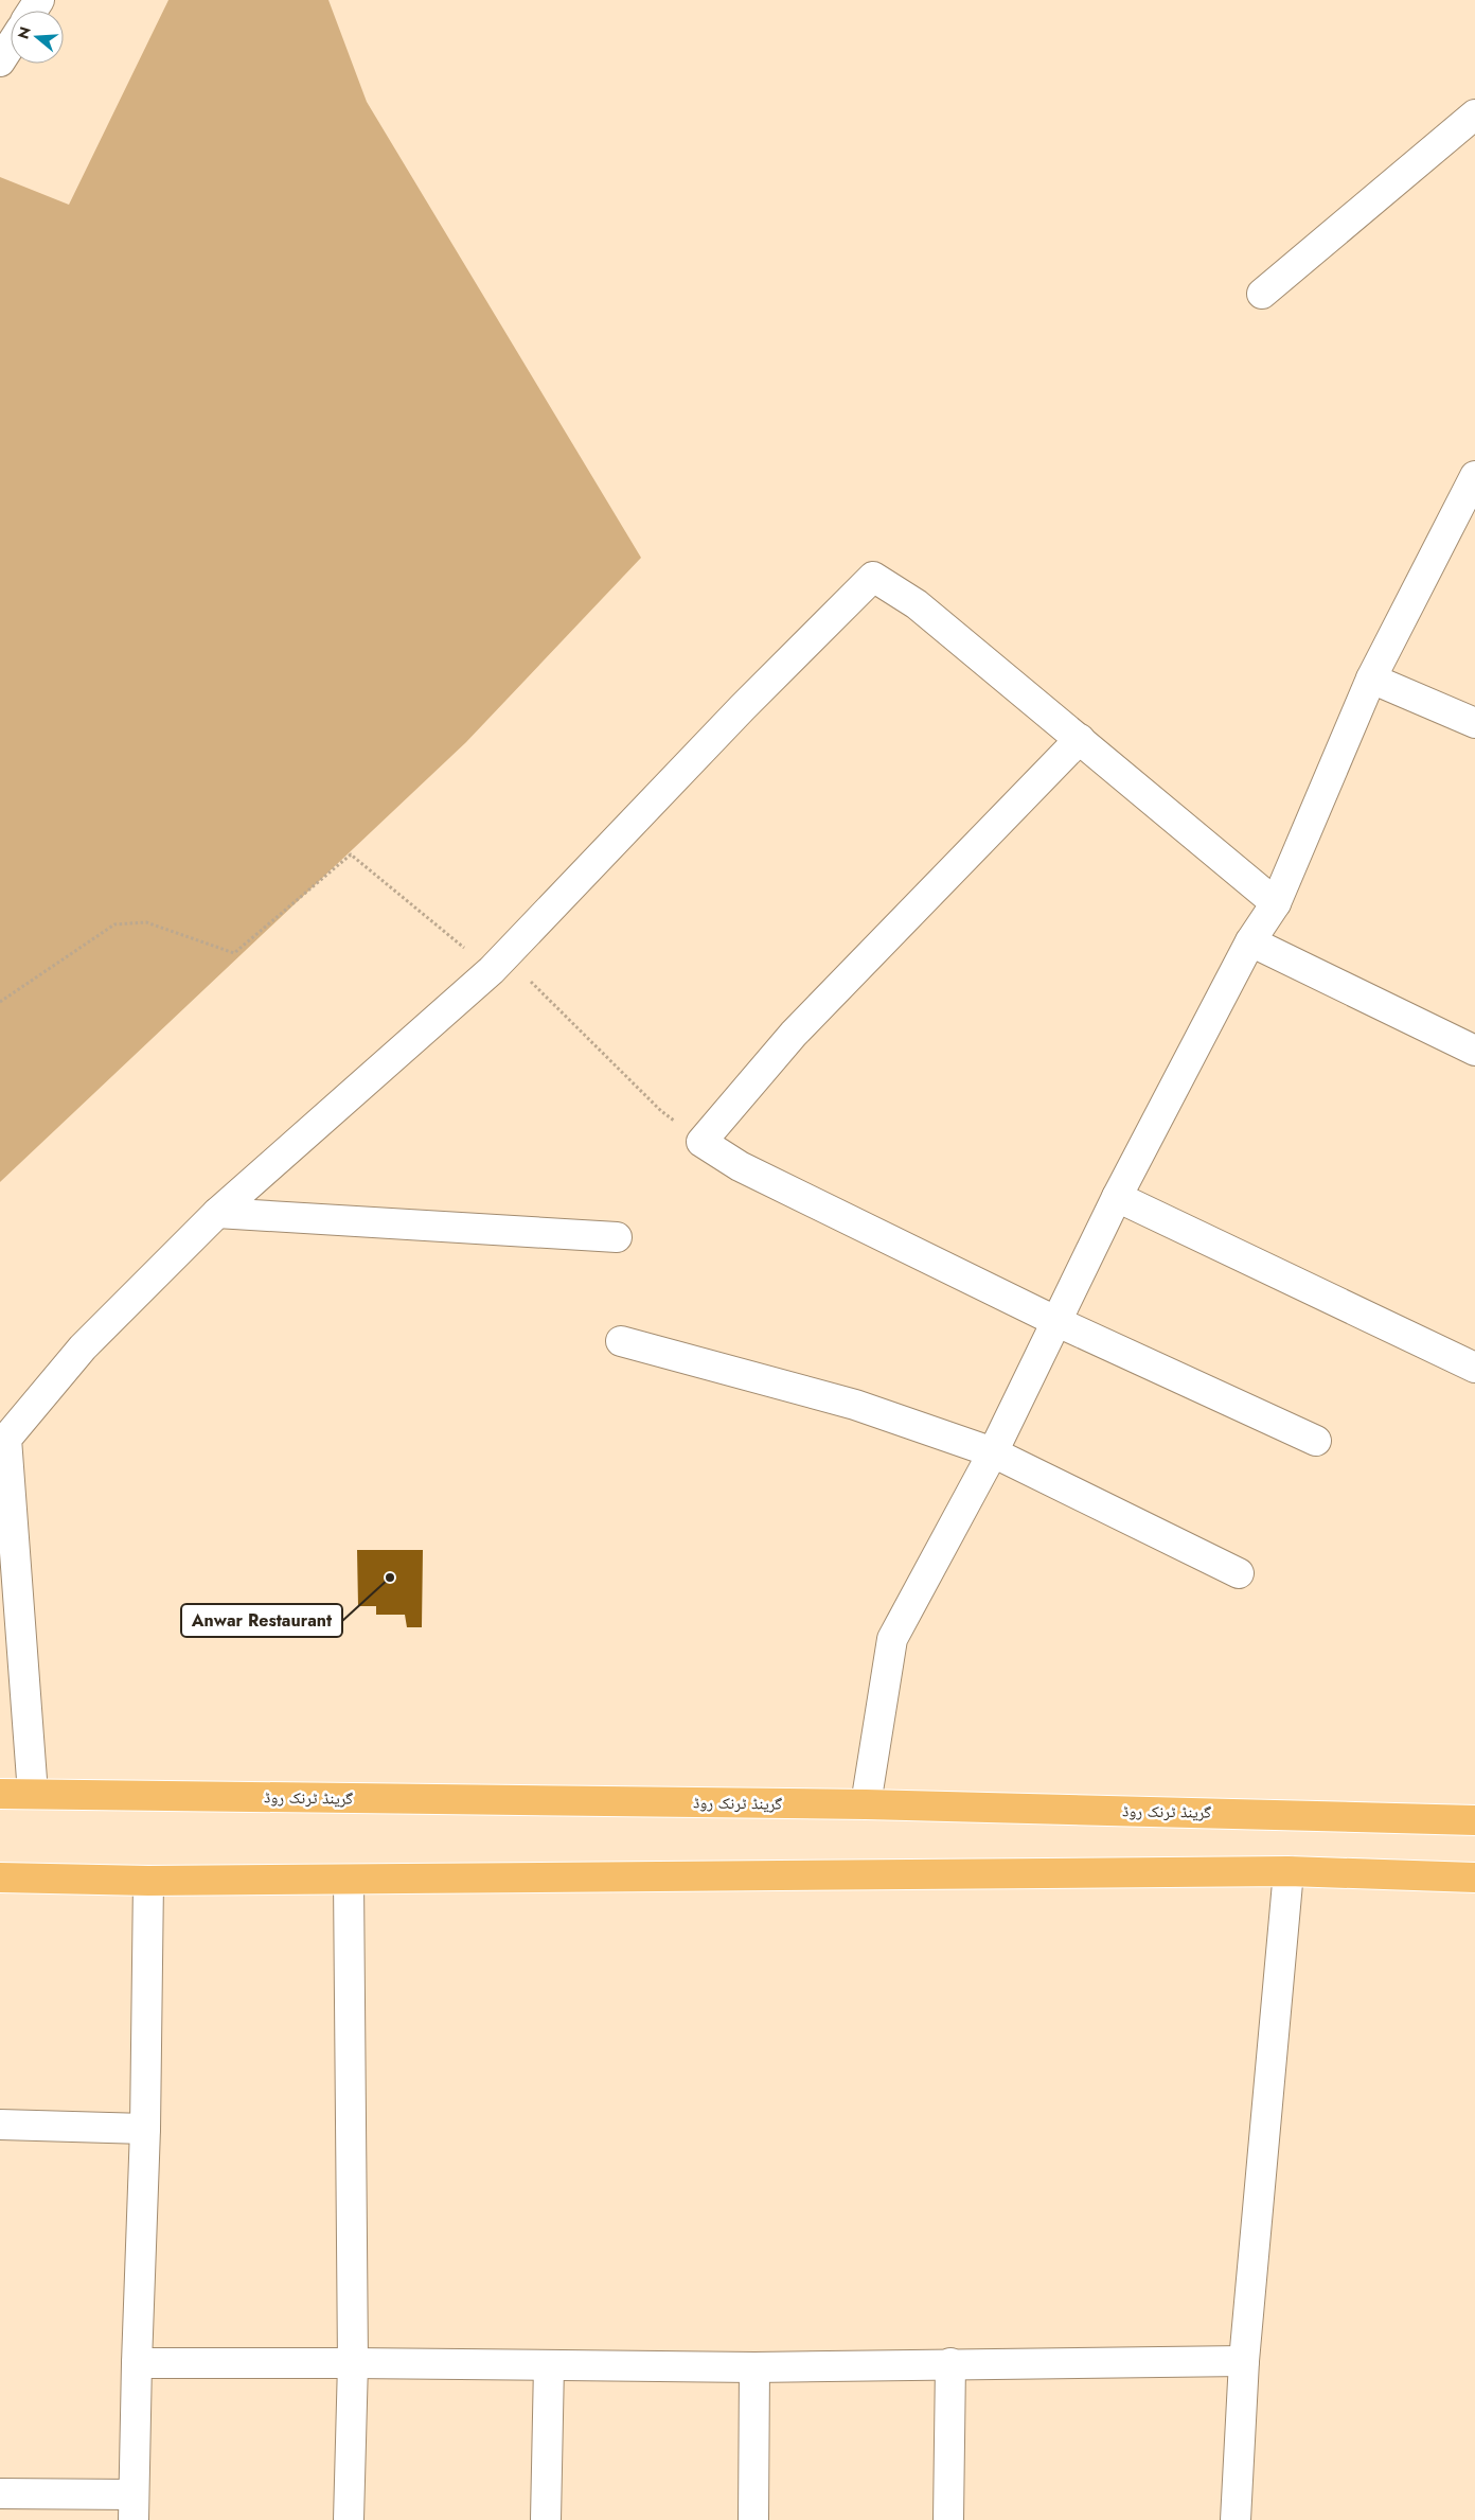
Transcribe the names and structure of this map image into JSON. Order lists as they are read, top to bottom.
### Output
{
  "streets": {
    "highway": ["گرینڈ ٹرنک روڈ"]
  },
  "places": ["Anwar Restaurant"],
  "north": "left"
}
